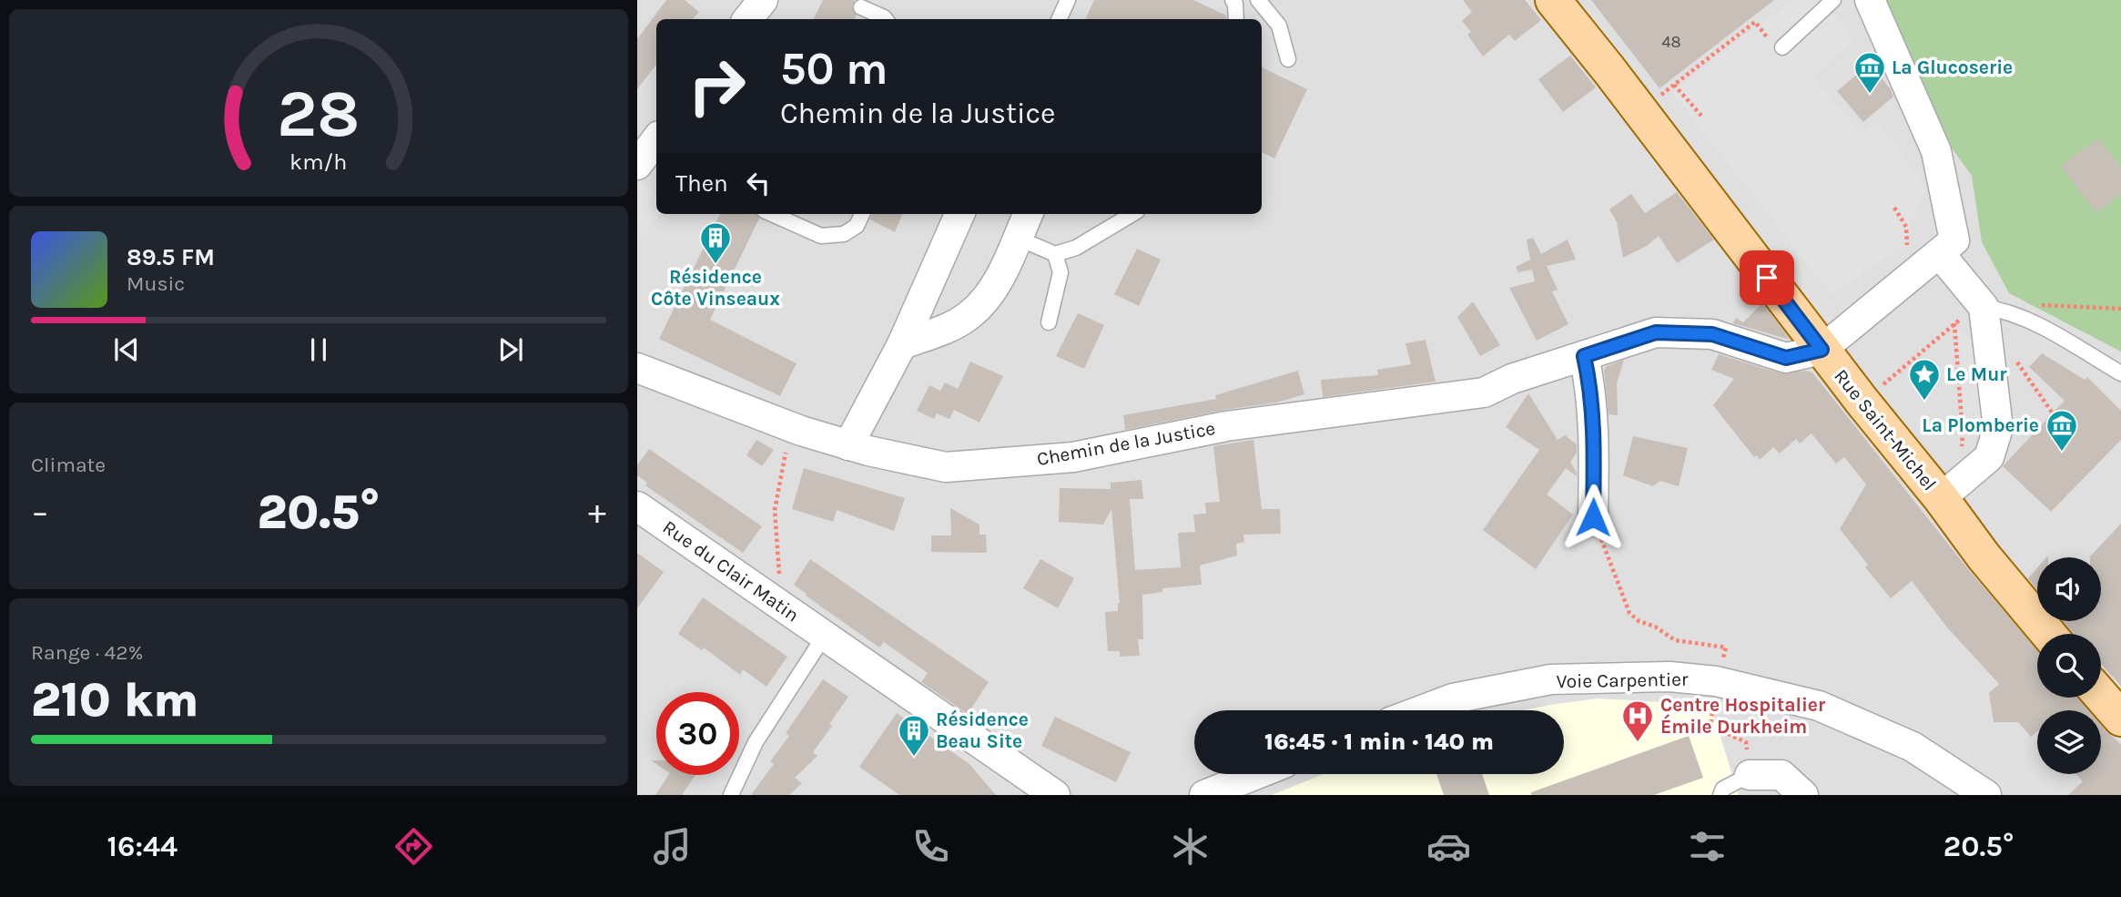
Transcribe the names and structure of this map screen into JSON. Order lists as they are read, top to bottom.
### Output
{
  "streets": {
    "main road": ["Rue Saint-Michel"],
    "street": ["Chemin de la Justice", "Rue du Clair Matin", "Voie Carpentier"]
  },
  "crossings": [
    ["Rue Saint-Michel", "Chemin de la Justice"]
  ],
  "places": {
    "museum": ["La Glucoserie", "La Plomberie"],
    "building": ["Résidence Côte Vinseaux", "Résidence Beau Site"],
    "place": ["Le Mur"],
    "hospital": ["Centre Hospitalier Émile Durkheim"]
  },
  "house_numbers": ["48"],
  "page": {
    "turn": ["50 m", "Chemin de la Justice"],
    "then": "Then",
    "song": ["89.5 FM", "Music"],
    "tile": [
      "Climate",
      ["Range · 42%", "210 km"]
    ],
    "heat": ["−", "20.5°", "+"],
    "limit": "30",
    "trip": "16:45 · 1 min · 140 m",
    "tabs": ["16:44", "20.5°"],
    "gauge": ["28", "km/h"]
  }
}
